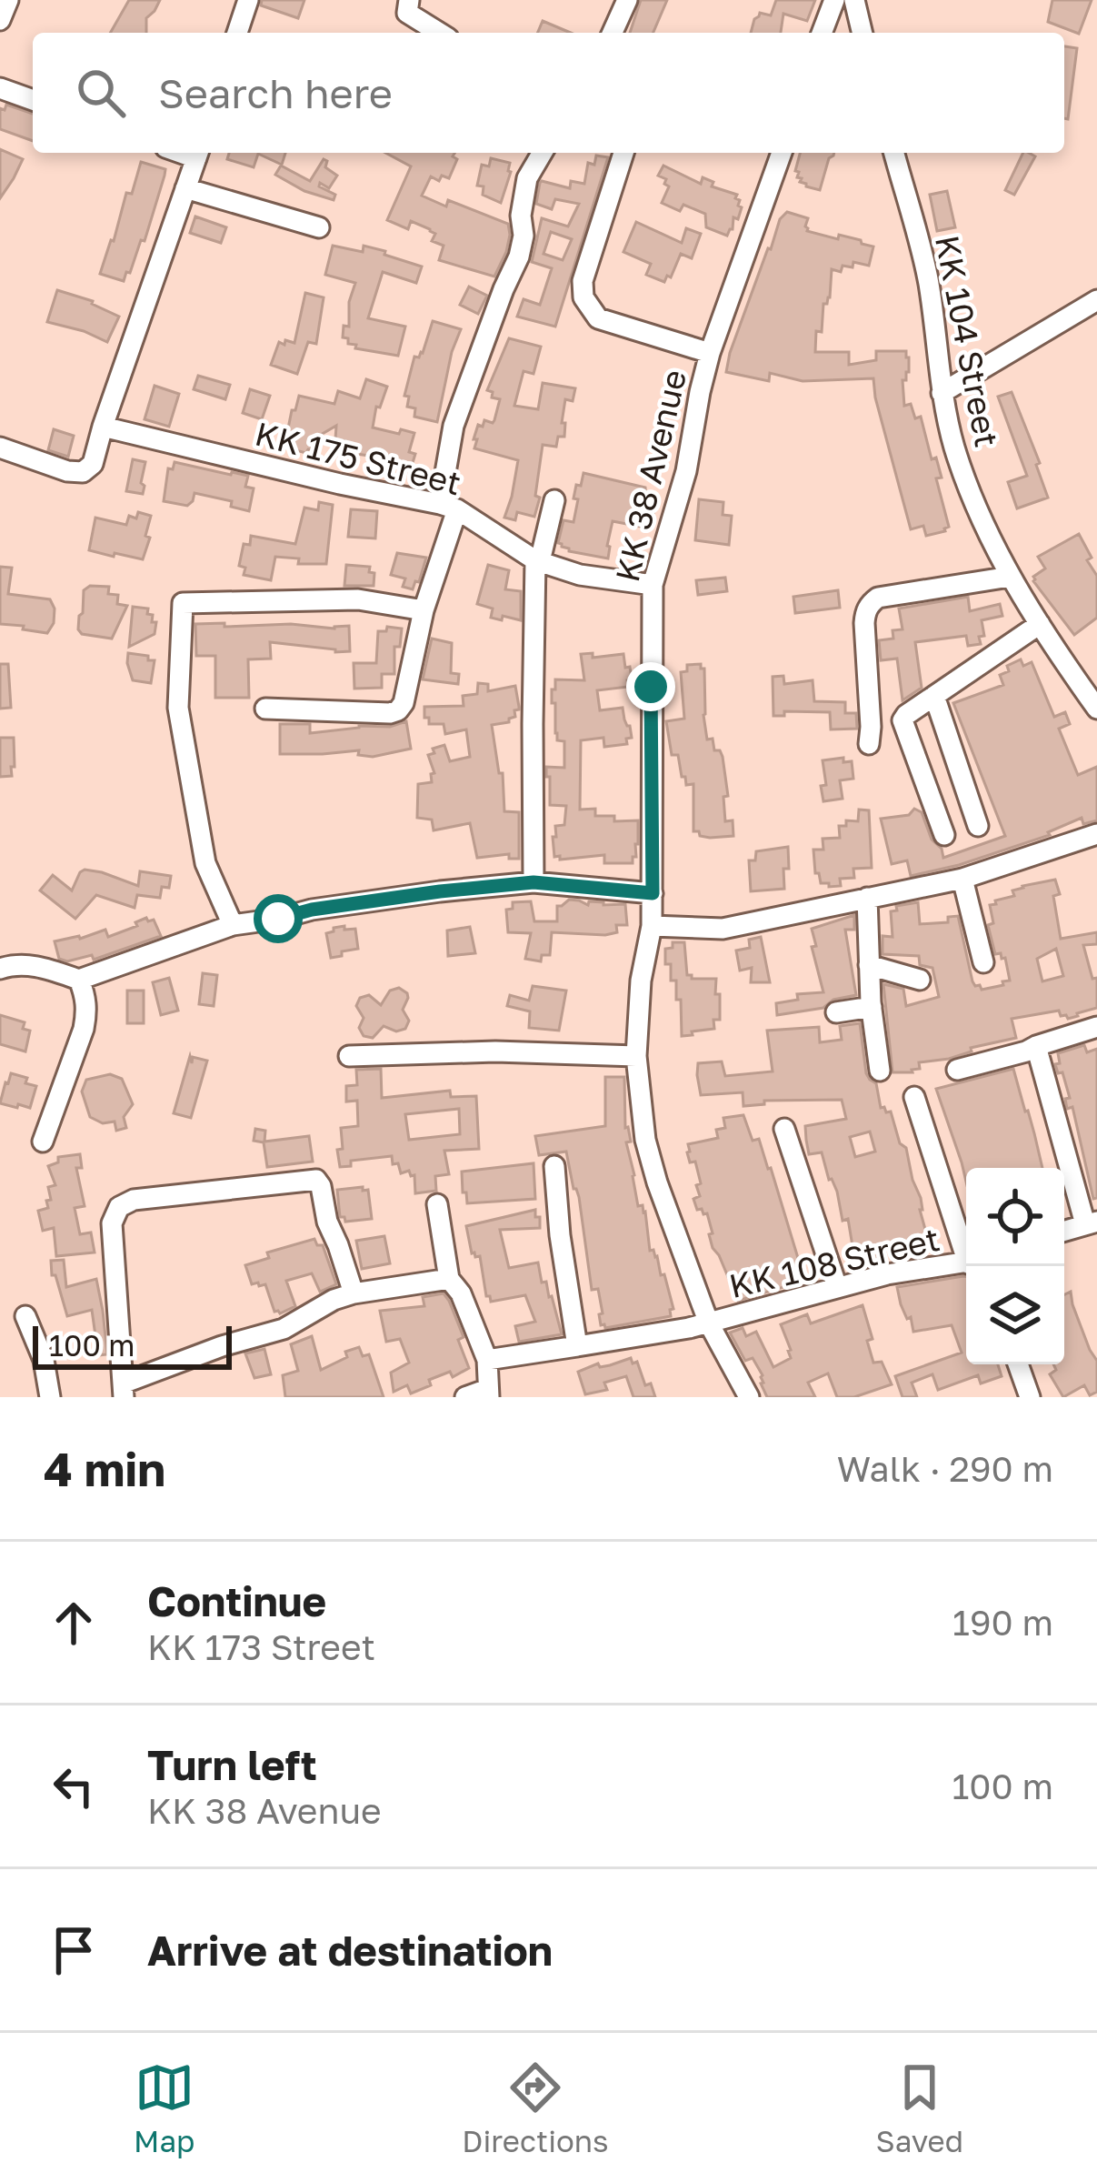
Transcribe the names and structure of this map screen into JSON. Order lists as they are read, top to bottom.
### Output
{
  "streets": {
    "street": [
      "KK 104 Street",
      "KK 175 Street",
      "KK 38 Avenue",
      "KK 108 Street"
    ]
  },
  "crossings": [
    ["KK 175 Street", "KK 38 Avenue"],
    ["KK 38 Avenue", "KK 108 Street"]
  ],
  "scale_bar": "100 m",
  "page": {
    "search": "Search here",
    "scale": "100 m",
    "heading": ["4 min", "Walk · 290 m"],
    "list": [
      ["Continue", "KK 173 Street", "190 m"],
      ["Turn left", "KK 38 Avenue", "100 m"],
      "Arrive at destination"
    ],
    "nav": ["Map", "Directions", "Saved"]
  }
}
